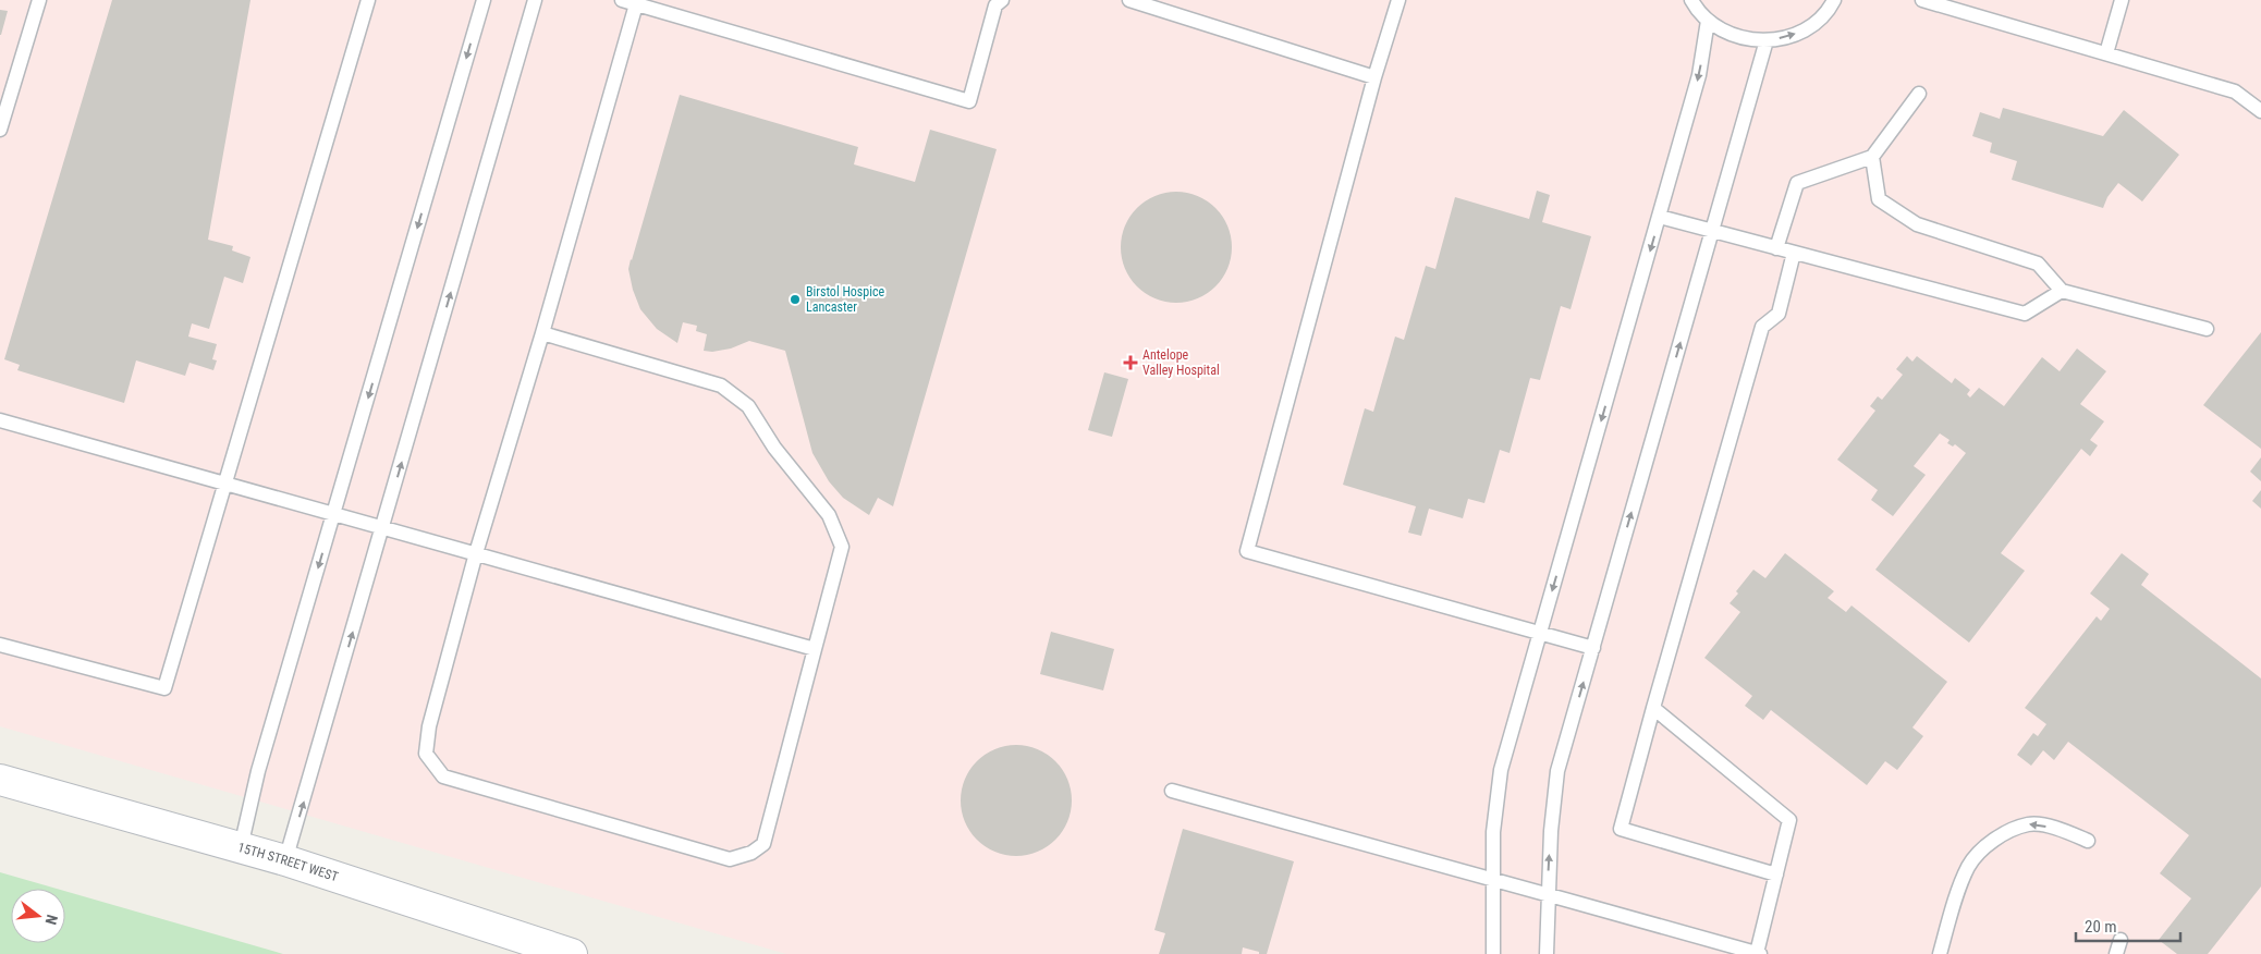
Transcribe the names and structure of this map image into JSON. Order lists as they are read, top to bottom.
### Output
{
  "streets": {
    "street": ["15TH STREET WEST"]
  },
  "places": {
    "other": ["Birstol Hospice Lancaster"],
    "health": ["Antelope Valley Hospital"]
  },
  "scale_bar": "20 m",
  "north": "right"
}
